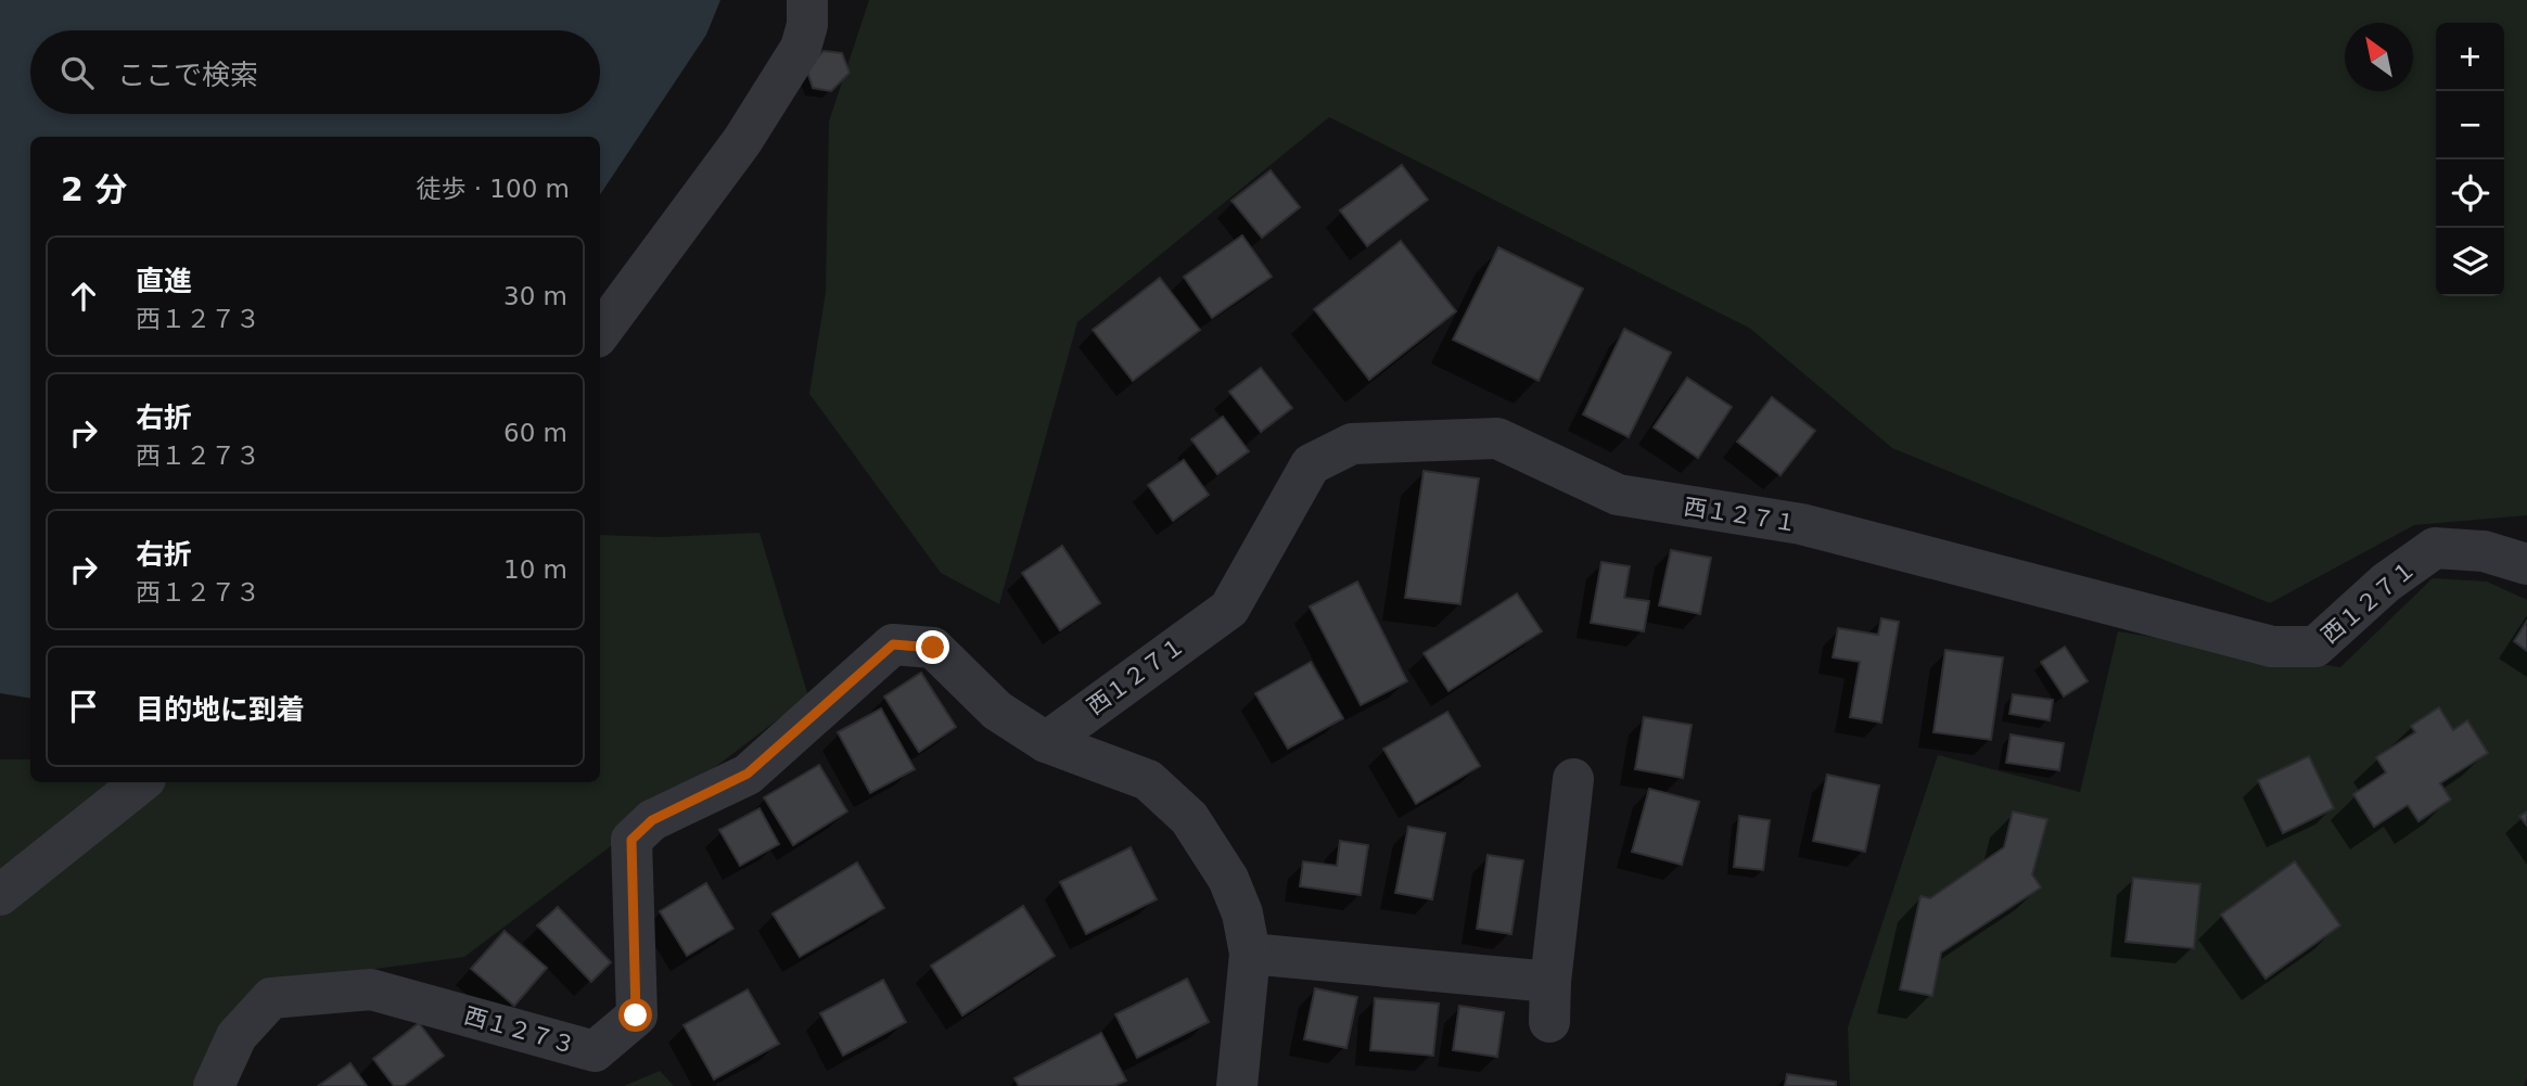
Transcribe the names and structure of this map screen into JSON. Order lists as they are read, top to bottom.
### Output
{
  "streets": {
    "street": ["西１２７１", "西１２７３"]
  },
  "crossings": [
    ["西１２７１", "西１２７３"]
  ],
  "north": "top left",
  "page": {
    "map_buttons": ["+", "−"],
    "search": "ここで検索",
    "heading": ["2 分", "徒歩 · 100 m"],
    "list": [
      ["直進", "西１２７３", "30 m"],
      ["右折", "西１２７３", "60 m"],
      ["右折", "西１２７３", "10 m"],
      "目的地に到着"
    ]
  }
}
